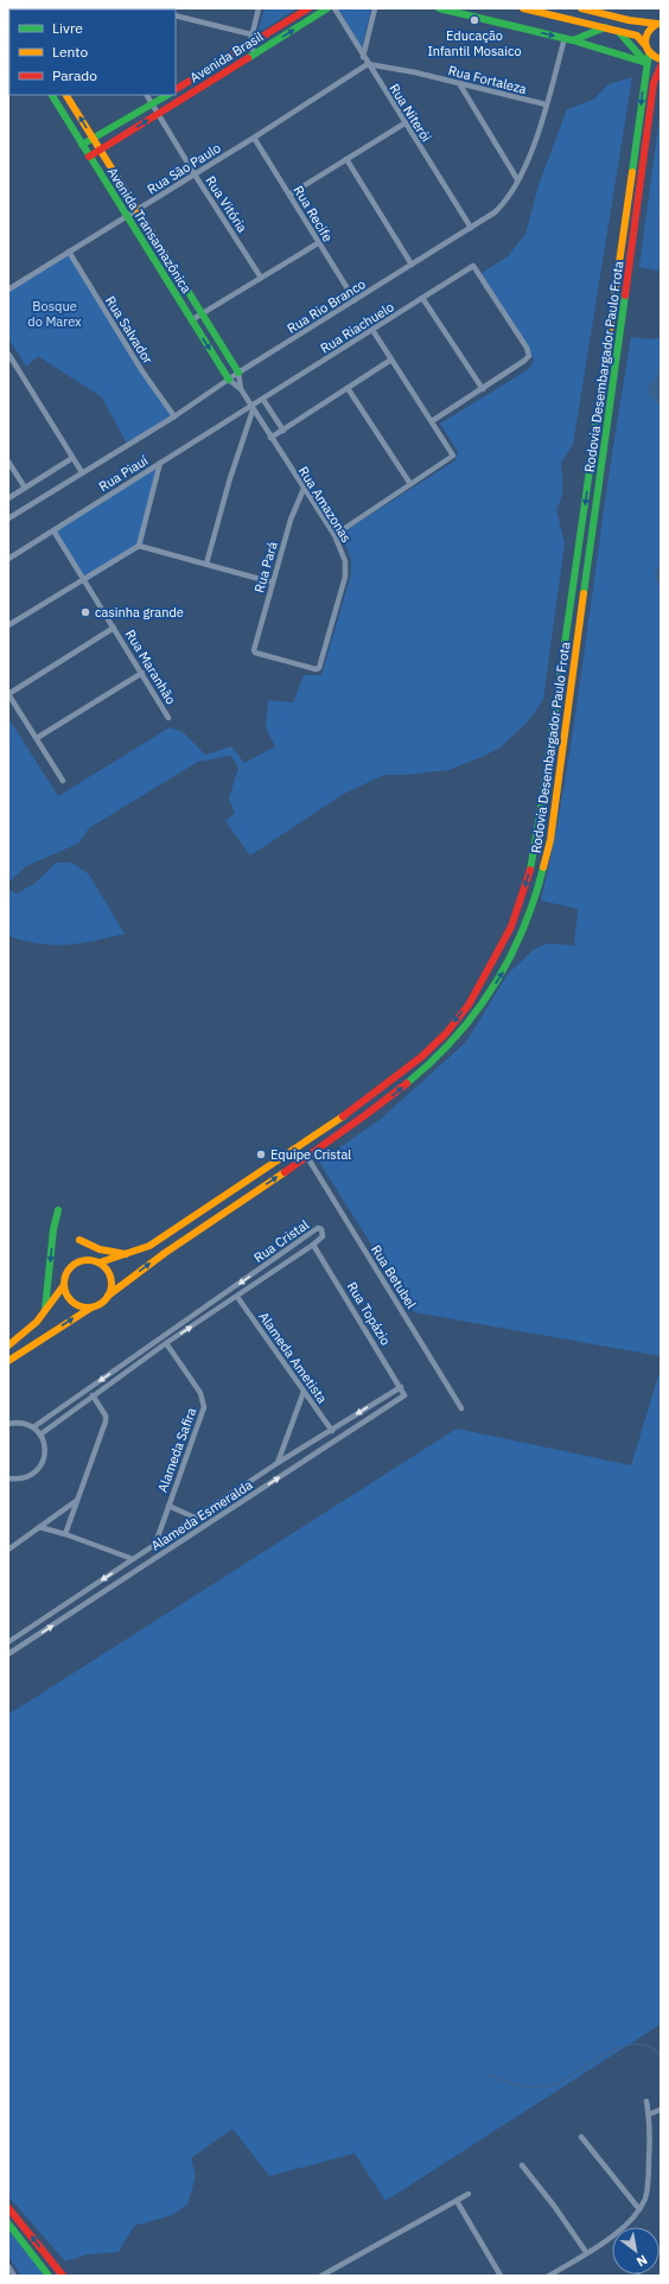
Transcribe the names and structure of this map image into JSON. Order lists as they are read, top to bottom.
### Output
{
  "streets": {
    "street": [
      "Avenida Brasil",
      "Rua Fortaleza",
      "Rua Niterói",
      "Rua São Paulo",
      "Rua Vitória",
      "Rua Recife",
      "Avenida Transamazônica",
      "Rua Rio Branco",
      "Rua Riachuelo",
      "Rua Salvador",
      "Rodovia Desembargador Paulo Frota",
      "Rua Piauí",
      "Rua Amazonas",
      "Rua Pará",
      "Rua Maranhão",
      "Rua Cristal",
      "Rua Betubel",
      "Rua Topázio",
      "Alameda Ametista",
      "Alameda Safira",
      "Alameda Esmeralda"
    ]
  },
  "crossings": [
    ["Avenida Brasil", "Rua Vitória"],
    ["Avenida Brasil", "Avenida Transamazônica"],
    ["Rua Fortaleza", "Rua Niterói"],
    ["Rua Fortaleza", "Rua São Paulo"],
    ["Rua Fortaleza", "Rua Rio Branco"],
    ["Rua Niterói", "Rua São Paulo"],
    ["Rua Niterói", "Rua Rio Branco"],
    ["Rua São Paulo", "Rua Vitória"],
    ["Rua São Paulo", "Rua Recife"],
    ["Rua São Paulo", "Avenida Transamazônica"],
    ["Rua São Paulo", "Rua Salvador"],
    ["Rua Recife", "Rua Rio Branco"],
    ["Avenida Transamazônica", "Rua Rio Branco"],
    ["Avenida Transamazônica", "Rua Amazonas"],
    ["Rua Rio Branco", "Rua Salvador"],
    ["Rua Rio Branco", "Rua Amazonas"],
    ["Rua Riachuelo", "Rua Piauí"],
    ["Rua Riachuelo", "Rua Amazonas"],
    ["Rodovia Desembargador Paulo Frota", "Rua Betubel"],
    ["Rua Piauí", "Rua Amazonas"],
    ["Rua Piauí", "Rua Maranhão"],
    ["Rua Amazonas", "Rua Pará"],
    ["Rua Cristal", "Rua Topázio"],
    ["Rua Cristal", "Alameda Ametista"],
    ["Rua Cristal", "Alameda Safira"],
    ["Rua Topázio", "Alameda Esmeralda"],
    ["Alameda Ametista", "Alameda Esmeralda"],
    ["Alameda Safira", "Alameda Esmeralda"]
  ],
  "parks": ["Bosque do Marex"],
  "places": ["Educação Infantil Mosaico", "casinha grande", "Equipe Cristal"],
  "legend": ["Livre", "Lento", "Parado"],
  "north": "bottom right"
}
